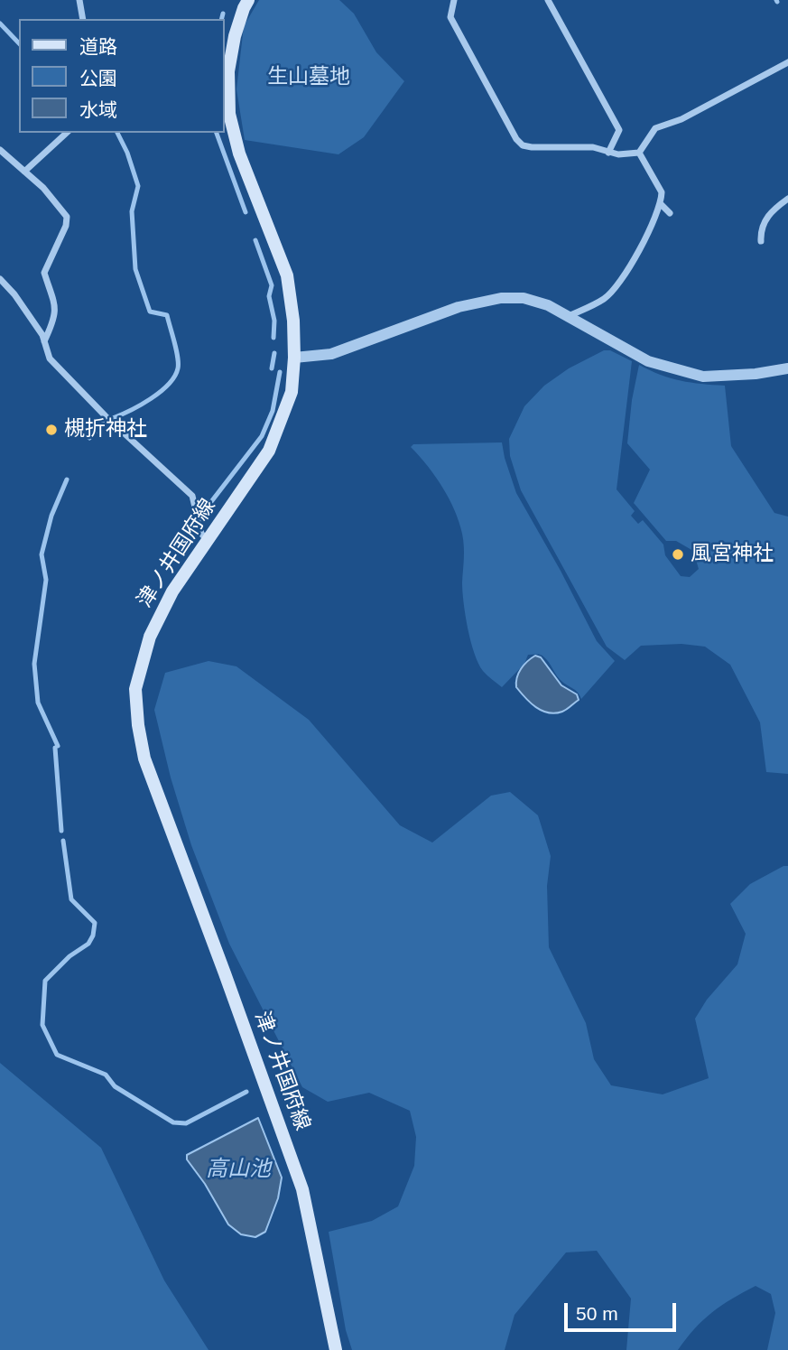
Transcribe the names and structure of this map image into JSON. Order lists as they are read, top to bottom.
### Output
{
  "streets": {
    "main road": ["津ノ井国府線"]
  },
  "water": ["高山池"],
  "parks": ["生山墓地"],
  "places": ["槻折神社", "風宮神社"],
  "legend": ["道路", "公園", "水域"],
  "scale_bar": "50 m"
}
